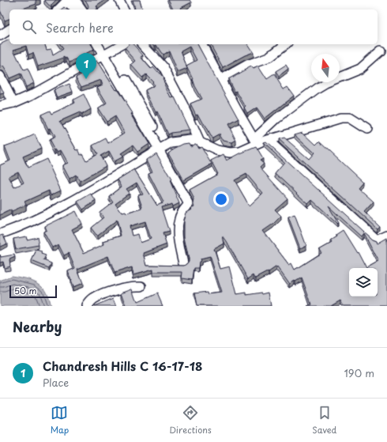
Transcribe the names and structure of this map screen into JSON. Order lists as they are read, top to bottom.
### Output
{
  "scale_bar": "50 m",
  "north": "top",
  "page": {
    "search": "Search here",
    "pins": "1",
    "scale": "50 m",
    "heading": "Nearby",
    "list": [
      {
        "mark": "1",
        "name": "Chandresh Hills C 16-17-18",
        "note": "Place",
        "value": "190 m"
      }
    ],
    "nav": ["Map", "Directions", "Saved"]
  }
}
